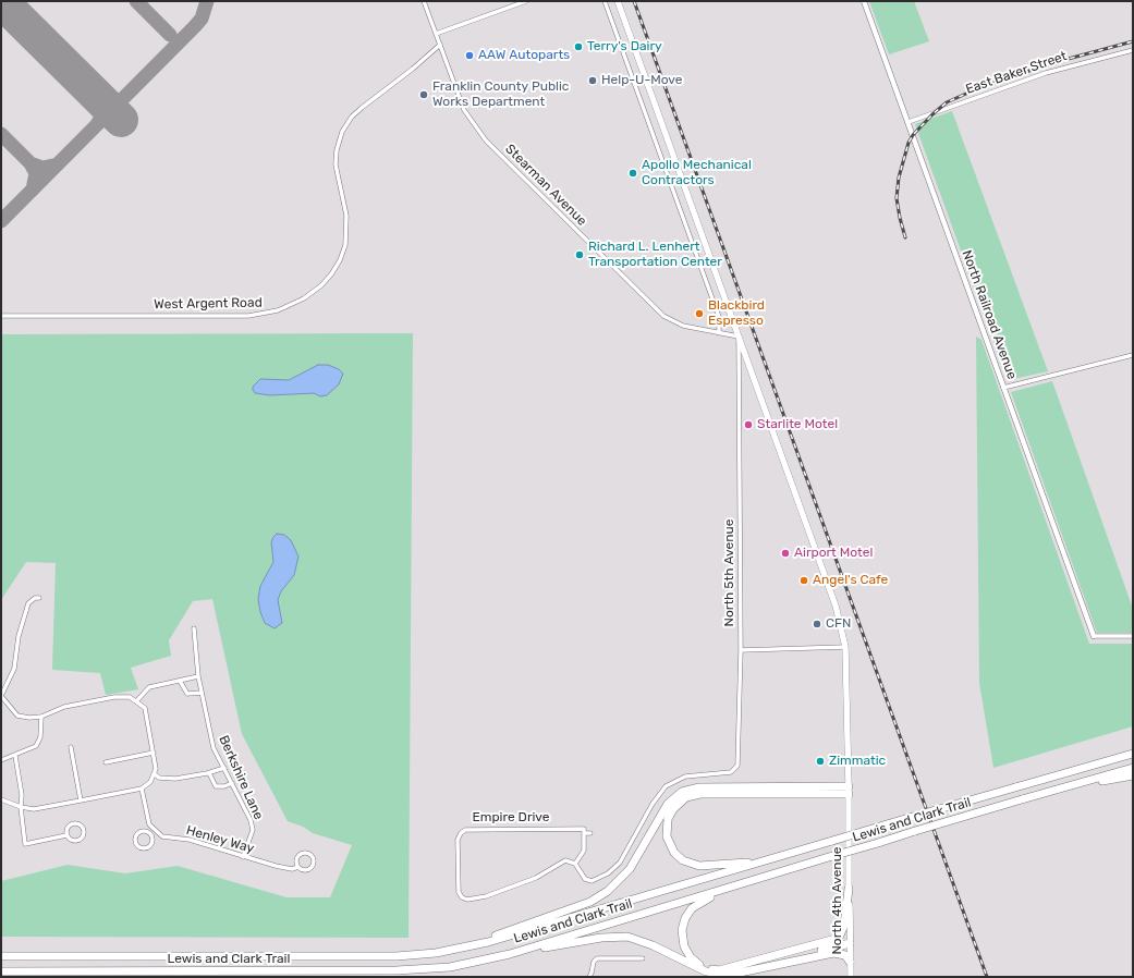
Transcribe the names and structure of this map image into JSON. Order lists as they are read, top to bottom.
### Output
{
  "streets": {
    "highway": ["Lewis and Clark Trail"],
    "main road": ["North 4th Avenue"],
    "street": [
      "East Baker Street",
      "Stearman Avenue",
      "West Argent Road",
      "North Railroad Avenue",
      "North 5th Avenue",
      "Berkshire Lane",
      "Empire Drive",
      "Henley Way"
    ]
  },
  "crossings": [
    ["East Baker Street", "North Railroad Avenue"],
    ["Stearman Avenue", "West Argent Road"],
    ["Stearman Avenue", "North 5th Avenue"],
    ["Stearman Avenue", "North 4th Avenue"],
    ["North 5th Avenue", "Empire Drive"],
    ["North 5th Avenue", "North 4th Avenue"],
    ["Berkshire Lane", "Henley Way"]
  ],
  "places": [
    "Terry's Dairy",
    "AAW Autoparts",
    "Help-U-Move",
    "Franklin County Public Works Department",
    "Apollo Mechanical Contractors",
    "Richard L. Lenhert Transportation Center",
    "Blackbird Espresso",
    "Starlite Motel",
    "Airport Motel",
    "Angel's Cafe",
    "CFN",
    "Zimmatic"
  ]
}
